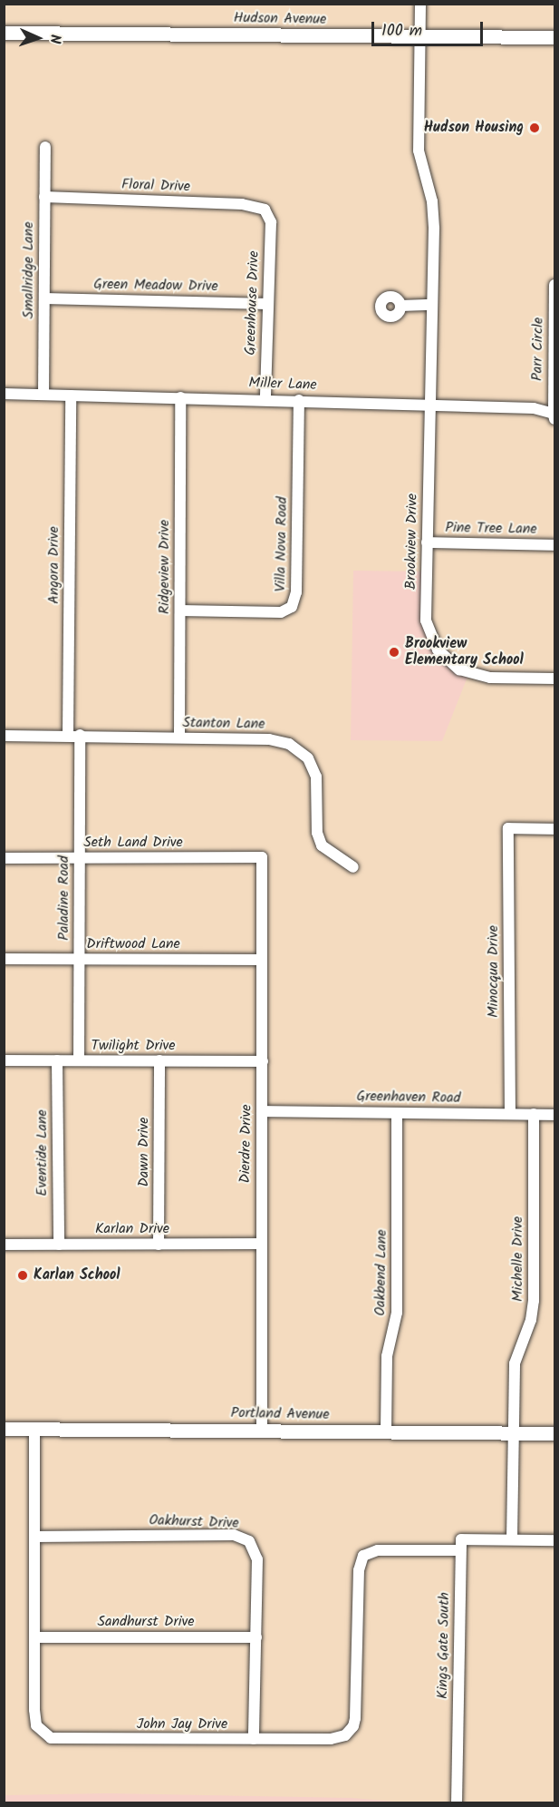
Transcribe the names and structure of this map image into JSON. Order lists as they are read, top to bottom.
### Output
{
  "streets": {
    "main road": ["Hudson Avenue", "Portland Avenue"],
    "street": [
      "Floral Drive",
      "Smallridge Lane",
      "Green Meadow Drive",
      "Greenhouse Drive",
      "Parr Circle",
      "Miller Lane",
      "Pine Tree Lane",
      "Brookview Drive",
      "Villa Nova Road",
      "Angora Drive",
      "Ridgeview Drive",
      "Stanton Lane",
      "Seth Land Drive",
      "Paladine Road",
      "Driftwood Lane",
      "Minocqua Drive",
      "Twilight Drive",
      "Greenhaven Road",
      "Dierdre Drive",
      "Dawn Drive",
      "Eventide Lane",
      "Karlan Drive",
      "Michelle Drive",
      "Oakbend Lane",
      "Oakhurst Drive",
      "Sandhurst Drive",
      "Kings Gate South",
      "John Jay Drive"
    ]
  },
  "crossings": [
    ["Hudson Avenue", "Brookview Drive"],
    ["Floral Drive", "Smallridge Lane"],
    ["Floral Drive", "Greenhouse Drive"],
    ["Smallridge Lane", "Green Meadow Drive"],
    ["Smallridge Lane", "Miller Lane"],
    ["Green Meadow Drive", "Greenhouse Drive"],
    ["Greenhouse Drive", "Miller Lane"],
    ["Parr Circle", "Miller Lane"],
    ["Miller Lane", "Brookview Drive"],
    ["Miller Lane", "Villa Nova Road"],
    ["Miller Lane", "Angora Drive"],
    ["Miller Lane", "Ridgeview Drive"],
    ["Pine Tree Lane", "Brookview Drive"],
    ["Villa Nova Road", "Ridgeview Drive"],
    ["Angora Drive", "Stanton Lane"],
    ["Angora Drive", "Paladine Road"],
    ["Ridgeview Drive", "Stanton Lane"],
    ["Stanton Lane", "Paladine Road"],
    ["Seth Land Drive", "Paladine Road"],
    ["Seth Land Drive", "Dierdre Drive"],
    ["Paladine Road", "Driftwood Lane"],
    ["Paladine Road", "Twilight Drive"],
    ["Driftwood Lane", "Dierdre Drive"],
    ["Minocqua Drive", "Greenhaven Road"],
    ["Twilight Drive", "Dierdre Drive"],
    ["Twilight Drive", "Dawn Drive"],
    ["Twilight Drive", "Eventide Lane"],
    ["Greenhaven Road", "Dierdre Drive"],
    ["Greenhaven Road", "Michelle Drive"],
    ["Greenhaven Road", "Oakbend Lane"],
    ["Dierdre Drive", "Karlan Drive"],
    ["Dierdre Drive", "Portland Avenue"],
    ["Dawn Drive", "Karlan Drive"],
    ["Eventide Lane", "Karlan Drive"],
    ["Michelle Drive", "Portland Avenue"],
    ["Oakbend Lane", "Portland Avenue"],
    ["Portland Avenue", "John Jay Drive"],
    ["Oakhurst Drive", "Sandhurst Drive"],
    ["Oakhurst Drive", "John Jay Drive"],
    ["Sandhurst Drive", "John Jay Drive"],
    ["Kings Gate South", "John Jay Drive"]
  ],
  "places": ["Hudson Housing", "Brookview Elementary School", "Karlan School"],
  "scale_bar": "100 m",
  "north": "right"
}
